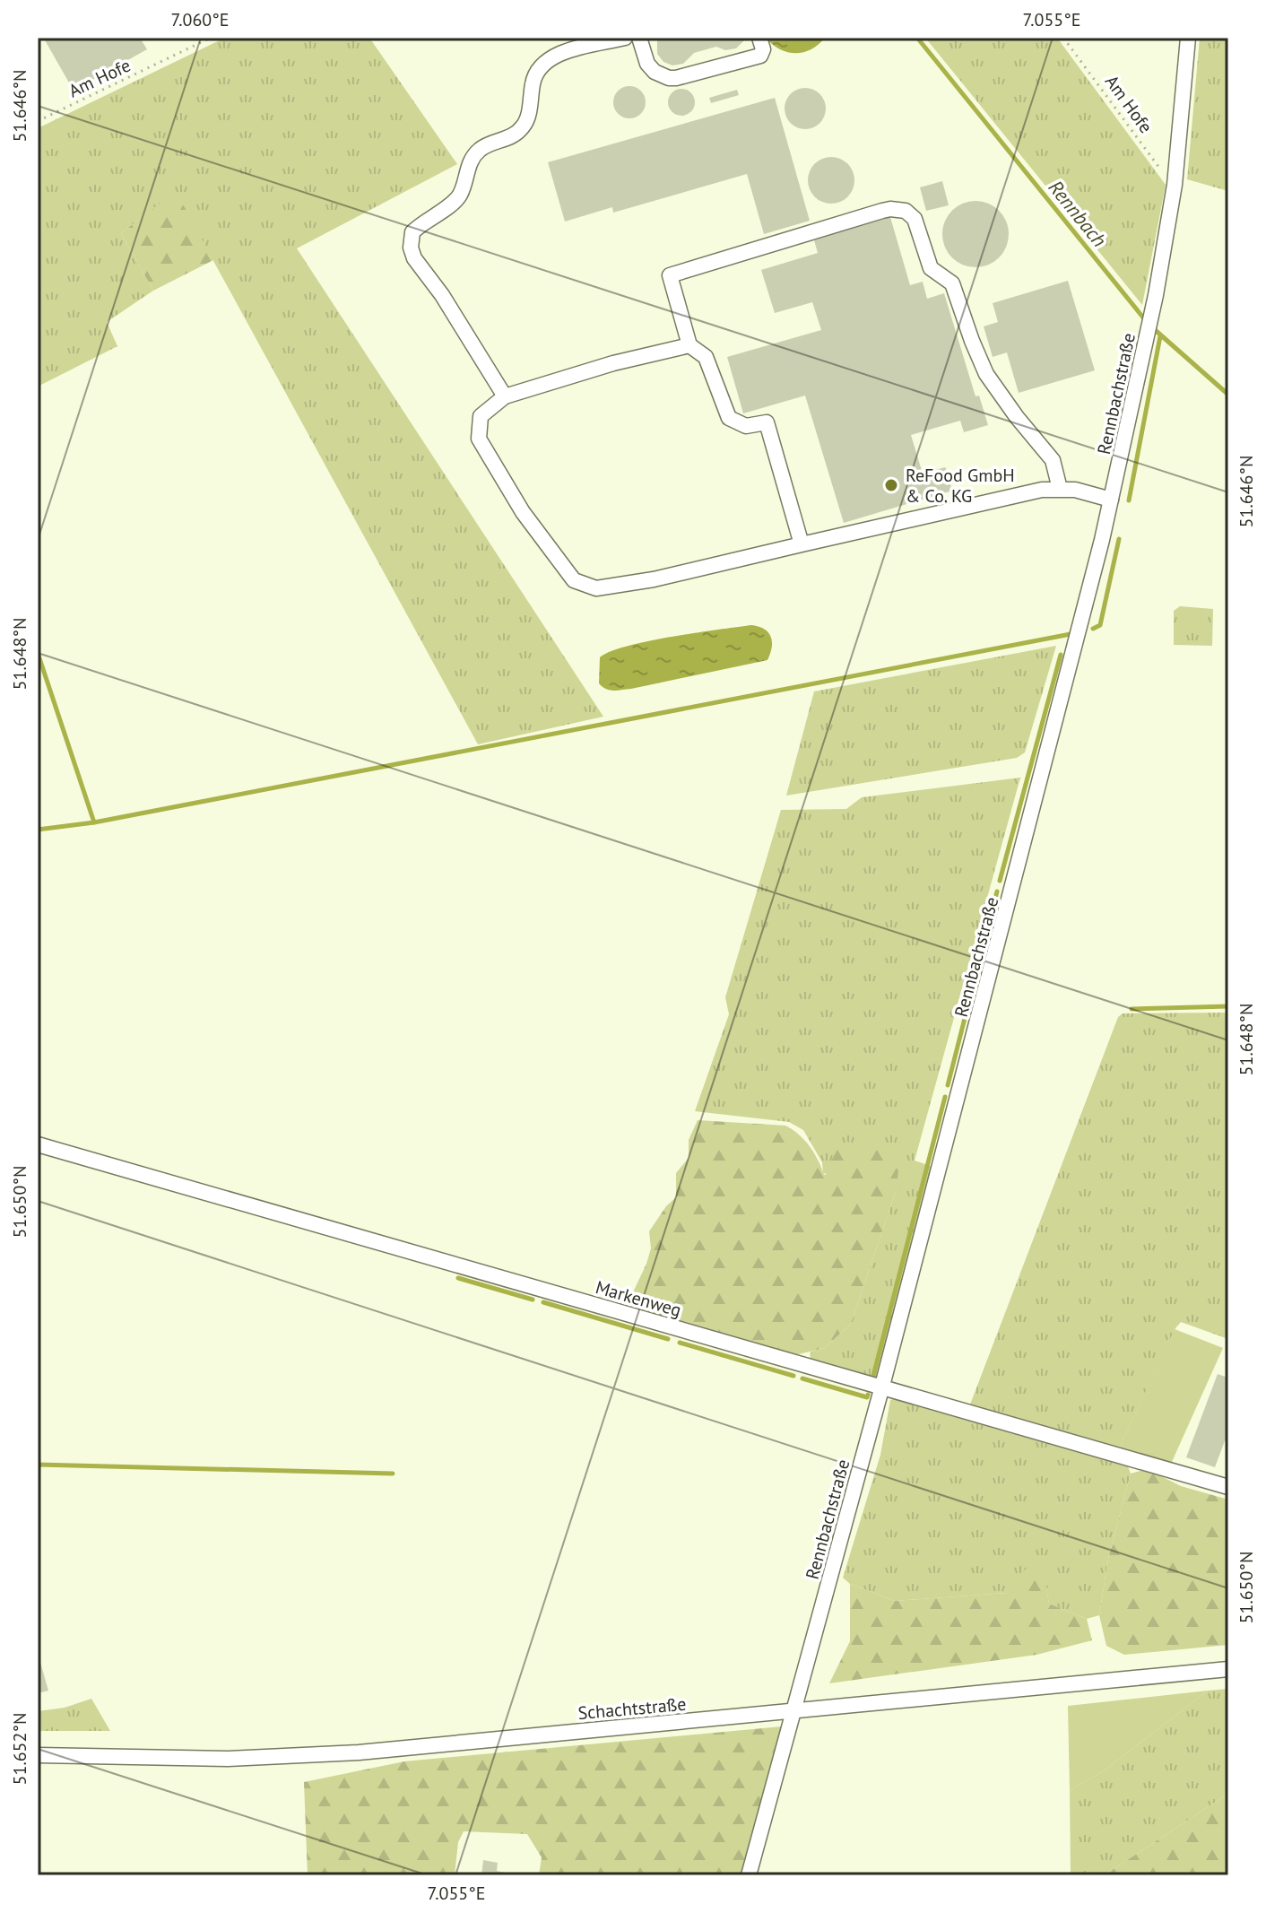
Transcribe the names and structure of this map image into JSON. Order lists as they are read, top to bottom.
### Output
{
  "streets": {
    "street": ["Rennbachstraße", "Markenweg", "Schachtstraße"],
    "path": ["Am Hofe"]
  },
  "crossings": [
    ["Am Hofe", "Rennbachstraße"],
    ["Rennbachstraße", "Markenweg"],
    ["Rennbachstraße", "Schachtstraße"]
  ],
  "water": ["Rennbach"],
  "places": ["ReFood GmbH & Co. KG"],
  "coordinates": [
    "7.060°E",
    "7.055°E",
    "51.646°N",
    "51.648°N",
    "51.650°N",
    "51.652°N"
  ]
}
